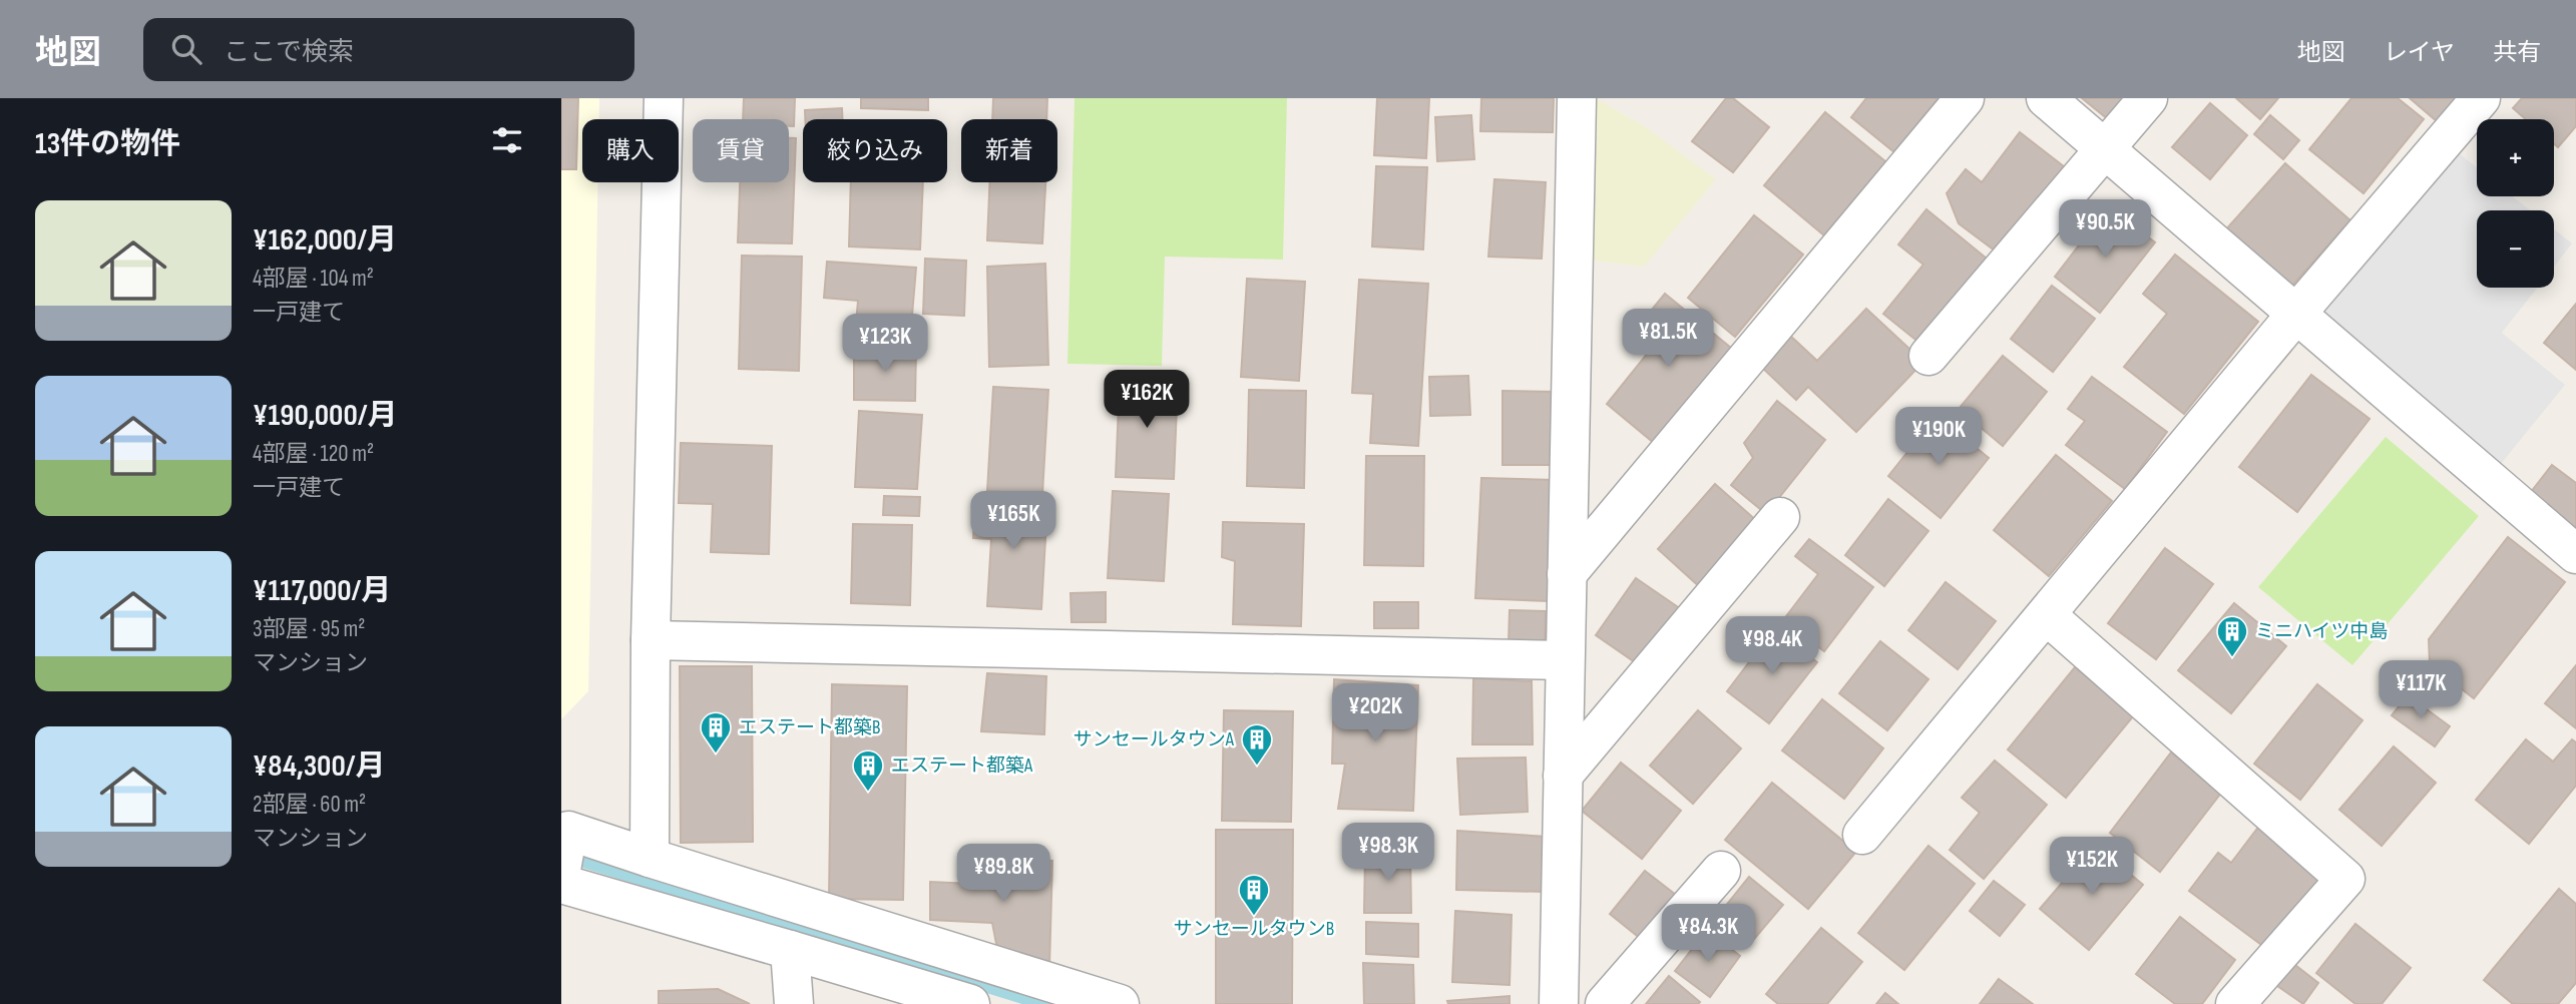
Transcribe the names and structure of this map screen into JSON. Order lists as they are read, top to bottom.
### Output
{
  "places": {
    "building": [
      "ミニハイツ中島",
      "エステート都築B",
      "サンセールタウンA",
      "エステート都築A",
      "サンセールタウンB"
    ]
  },
  "page": {
    "header": "地図",
    "search": "ここで検索",
    "nav": ["地図", "レイヤ", "共有"],
    "heading": "13件の物件",
    "map_buttons": ["+", "−"],
    "chip": [
      "購入",
      "賃貸",
      "絞り込み",
      "新着"
    ],
    "list": [
      {
        "name": "¥162,000/月",
        "note": "4部屋 · 104 m² · 一戸建て"
      },
      {
        "name": "¥190,000/月",
        "note": "4部屋 · 120 m² · 一戸建て"
      },
      {
        "name": "¥117,000/月",
        "note": "3部屋 · 95 m² · マンション"
      },
      {
        "name": "¥84,300/月",
        "note": "2部屋 · 60 m² · マンション"
      }
    ],
    "price": [
      "¥90.5K",
      "¥81.5K",
      "¥123K",
      "¥162K",
      "¥190K",
      "¥165K",
      "¥98.4K",
      "¥117K",
      "¥202K",
      "¥98.3K",
      "¥152K",
      "¥89.8K",
      "¥84.3K"
    ]
  }
}
